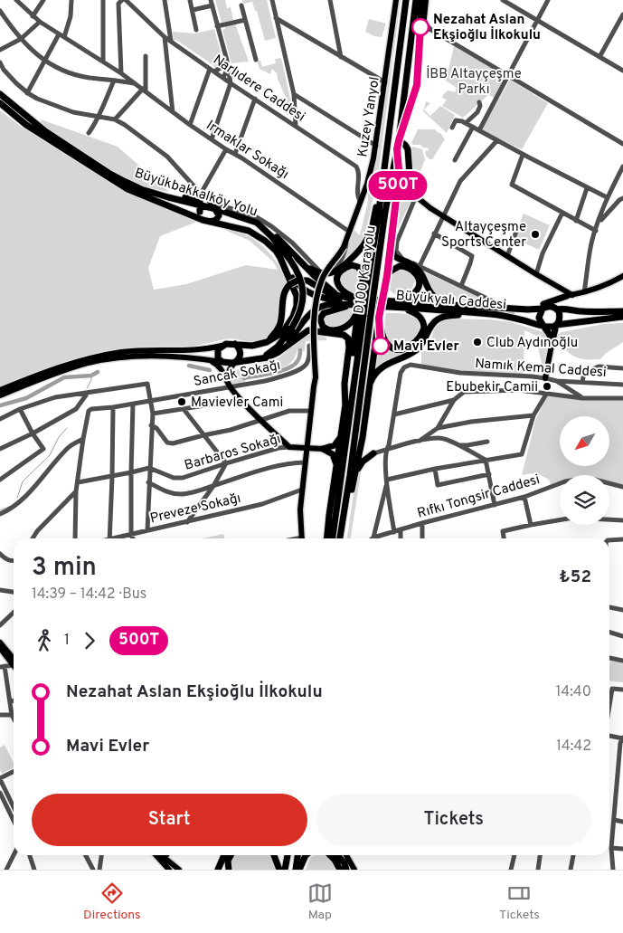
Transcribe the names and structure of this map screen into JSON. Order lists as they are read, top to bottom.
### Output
{
  "streets": {
    "highway": ["Büyükbakkalköy Yolu", "D100 Karayolu", "Büyükyalı Caddesi"],
    "main road": ["Kuzey Yanyol", "Barbaros Sokağı"],
    "street": [
      "Narlıdere Caddesi",
      "Irmaklar Sokağı",
      "Namık Kemal Caddesi",
      "Sancak Sokağı",
      "Rıfkı Tongsir Caddesi",
      "Preveze Sokağı"
    ]
  },
  "crossings": [
    ["Narlıdere Caddesi", "Kuzey Yanyol"],
    ["Kuzey Yanyol", "Irmaklar Sokağı"],
    ["Kuzey Yanyol", "Barbaros Sokağı"],
    ["Kuzey Yanyol", "Preveze Sokağı"],
    ["D100 Karayolu", "Büyükyalı Caddesi"]
  ],
  "parks": ["İBB Altayçeşme Parkı"],
  "places": [
    "Nezahat Aslan Ekşioğlu İlkokulu",
    "Altayçeşme Sports Center",
    "Club Aydınoğlu",
    "Mavi Evler",
    "Ebubekir Camii",
    "Mavievler Cami"
  ],
  "lines": ["bus line 500T"],
  "north": "bottom left",
  "page": {
    "on_map": "500T",
    "heading": ["3 min", "14:39 – 14:42 · Bus", "₺52"],
    "legs": ["1", "500T"],
    "list": [
      {
        "name": "Nezahat Aslan Ekşioğlu İlkokulu",
        "value": "14:40"
      },
      {
        "name": "Mavi Evler",
        "value": "14:42"
      }
    ],
    "buttons": ["Start", "Tickets"],
    "tabs": ["Directions", "Map", "Tickets"]
  }
}
